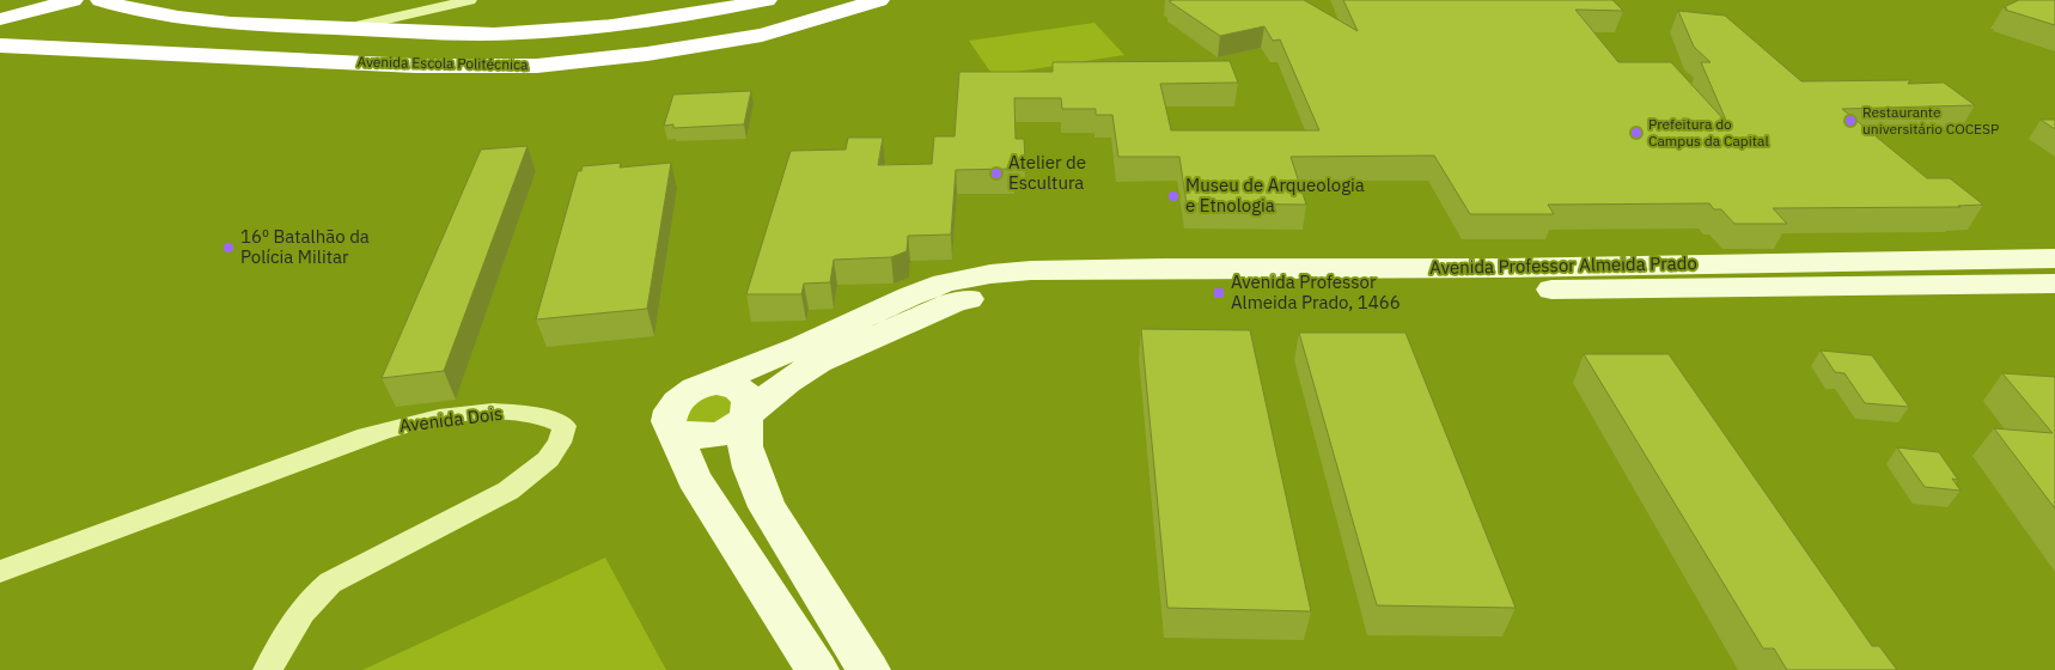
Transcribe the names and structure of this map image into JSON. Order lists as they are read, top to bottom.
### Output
{
  "streets": {
    "highway": ["Avenida Escola Politécnica"],
    "street": ["Avenida Professor Almeida Prado", "Avenida Dois"]
  },
  "places": {
    "other": [
      "Restaurante universitário COCESP",
      "Prefeitura do Campus da Capital",
      "Atelier de Escultura",
      "Museu de Arqueologia e Etnologia",
      "16º Batalhão da Polícia Militar"
    ],
    "transit": ["Avenida Professor Almeida Prado, 1466"]
  }
}
